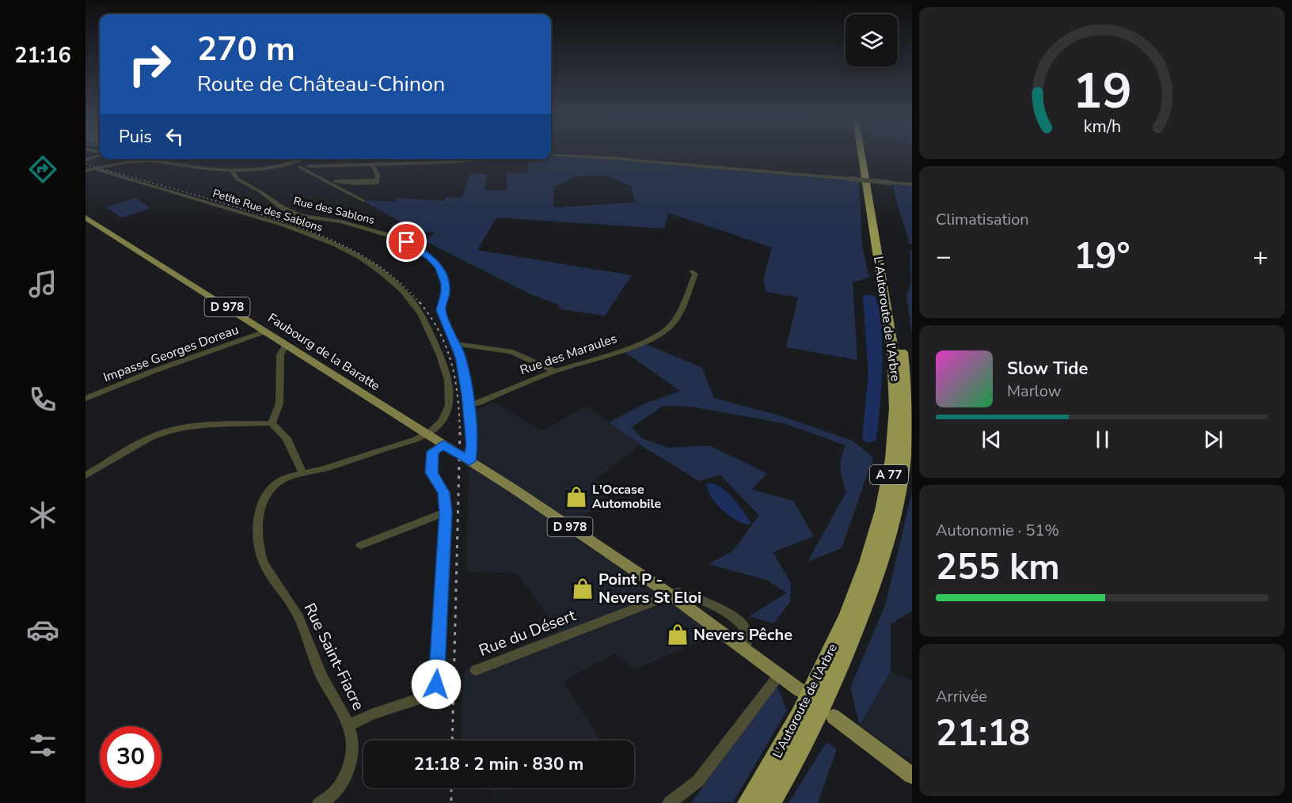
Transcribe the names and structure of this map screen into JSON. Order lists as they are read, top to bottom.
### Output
{
  "streets": {
    "highway": ["L'Autoroute de l'Arbre", "A 77"],
    "main road": ["D 978", "Faubourg de la Baratte"],
    "street": [
      "Petite Rue des Sablons",
      "Rue des Sablons",
      "Impasse Georges Doreau",
      "Rue des Maraules",
      "Rue du Désert",
      "Rue Saint-Fiacre"
    ]
  },
  "crossings": [
    ["Petite Rue des Sablons", "D 978"],
    ["Petite Rue des Sablons", "Faubourg de la Baratte"],
    ["Petite Rue des Sablons", "Rue Saint-Fiacre"],
    ["Rue des Sablons", "Rue des Maraules"],
    ["D 978", "Faubourg de la Baratte"],
    ["D 978", "Rue du Désert"],
    ["D 978", "Rue Saint-Fiacre"],
    ["Faubourg de la Baratte", "Impasse Georges Doreau"],
    ["Faubourg de la Baratte", "Rue Saint-Fiacre"]
  ],
  "places": {
    "shop": ["L'Occase Automobile", "Point P - Nevers St Eloi", "Nevers Pêche"]
  },
  "page": {
    "tabs": "21:16",
    "turn": ["270 m", "Route de Château-Chinon"],
    "then": "Puis",
    "tile": [
      "Climatisation",
      ["Autonomie · 51%", "255 km"],
      ["Arrivée", "21:18"]
    ],
    "heat": ["−", "19°", "+"],
    "song": ["Slow Tide", "Marlow"],
    "limit": "30",
    "trip": "21:18 · 2 min · 830 m",
    "gauge": ["19", "km/h"]
  }
}
